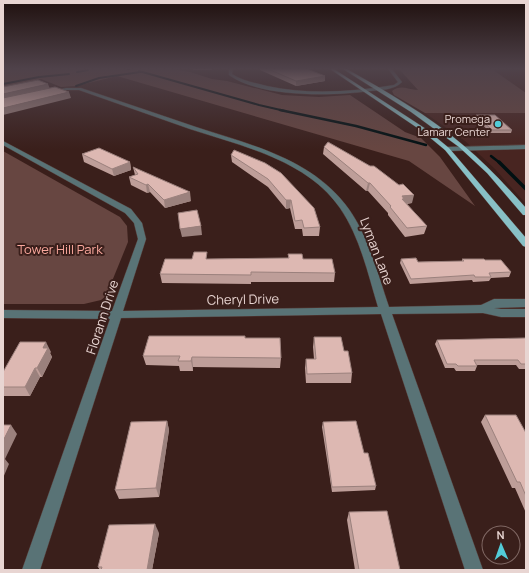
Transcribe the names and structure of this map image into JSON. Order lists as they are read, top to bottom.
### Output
{
  "streets": {
    "street": ["Lyman Lane", "Cheryl Drive", "Florann Drive"]
  },
  "crossings": [
    ["Lyman Lane", "Cheryl Drive"],
    ["Cheryl Drive", "Florann Drive"]
  ],
  "parks": ["Tower Hill Park"],
  "places": ["Promega Lamarr Center"],
  "north": "top"
}
